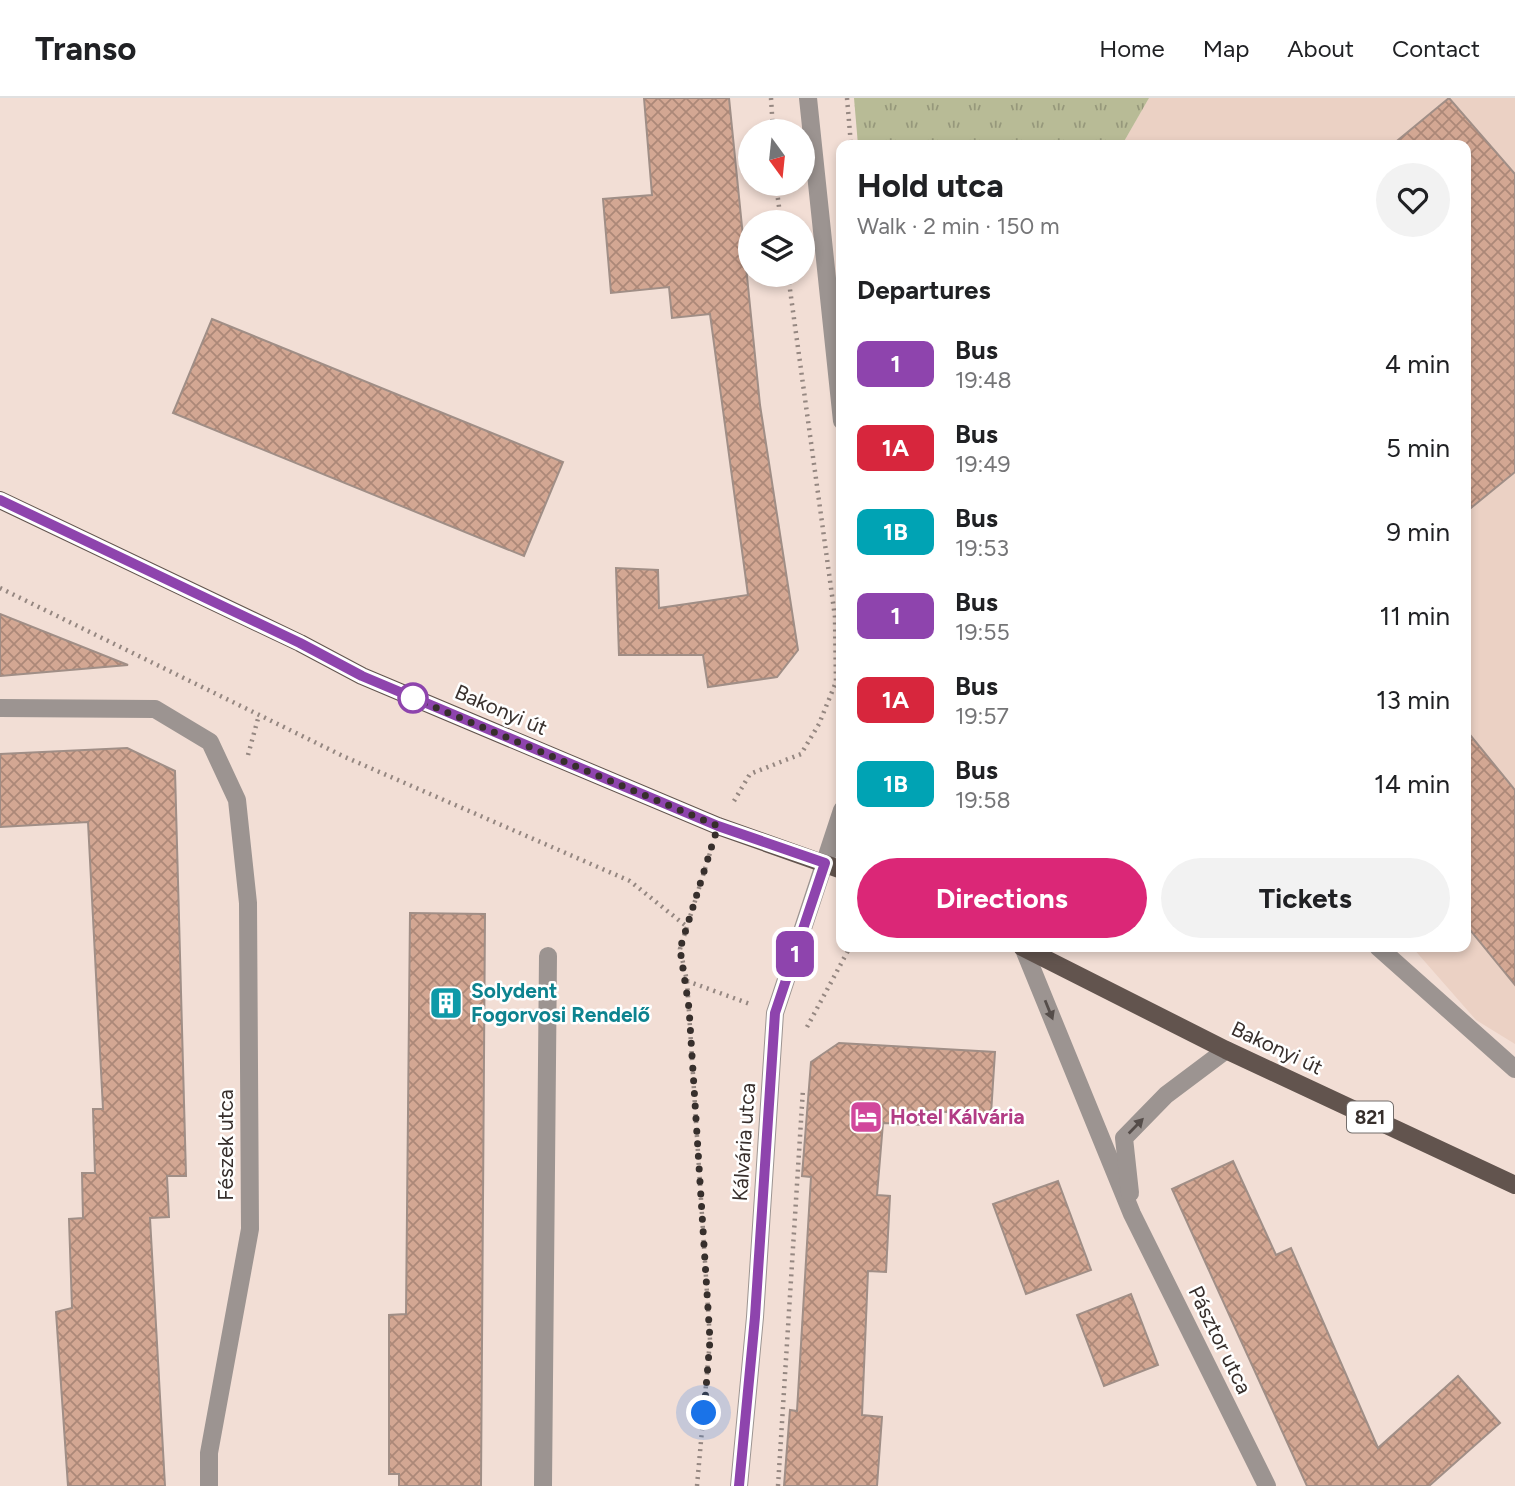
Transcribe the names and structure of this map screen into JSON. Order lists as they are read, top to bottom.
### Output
{
  "streets": {
    "main road": ["Bakonyi út", "821"],
    "street": ["Kálvária utca", "Fészek utca", "Pásztor utca"]
  },
  "crossings": [
    ["Bakonyi út", "Kálvária utca"],
    ["Bakonyi út", "Pásztor utca"]
  ],
  "places": {
    "building": ["Solydent Fogorvosi Rendelő"],
    "hotel": ["Hotel Kálvária"]
  },
  "lines": ["bus line 1"],
  "north": "bottom",
  "page": {
    "header": "Transo",
    "nav": [
      "Home",
      "Map",
      "About",
      "Contact"
    ],
    "on_map": "1",
    "heading": [
      ["Hold utca", "Walk · 2 min · 150 m"],
      "Departures"
    ],
    "list": [
      {
        "mark": "1",
        "name": "Bus",
        "note": "19:48",
        "value": "4 min"
      },
      {
        "mark": "1A",
        "name": "Bus",
        "note": "19:49",
        "value": "5 min"
      },
      {
        "mark": "1B",
        "name": "Bus",
        "note": "19:53",
        "value": "9 min"
      },
      {
        "mark": "1",
        "name": "Bus",
        "note": "19:55",
        "value": "11 min"
      },
      {
        "mark": "1A",
        "name": "Bus",
        "note": "19:57",
        "value": "13 min"
      },
      {
        "mark": "1B",
        "name": "Bus",
        "note": "19:58",
        "value": "14 min"
      }
    ],
    "buttons": ["Directions", "Tickets"]
  }
}
